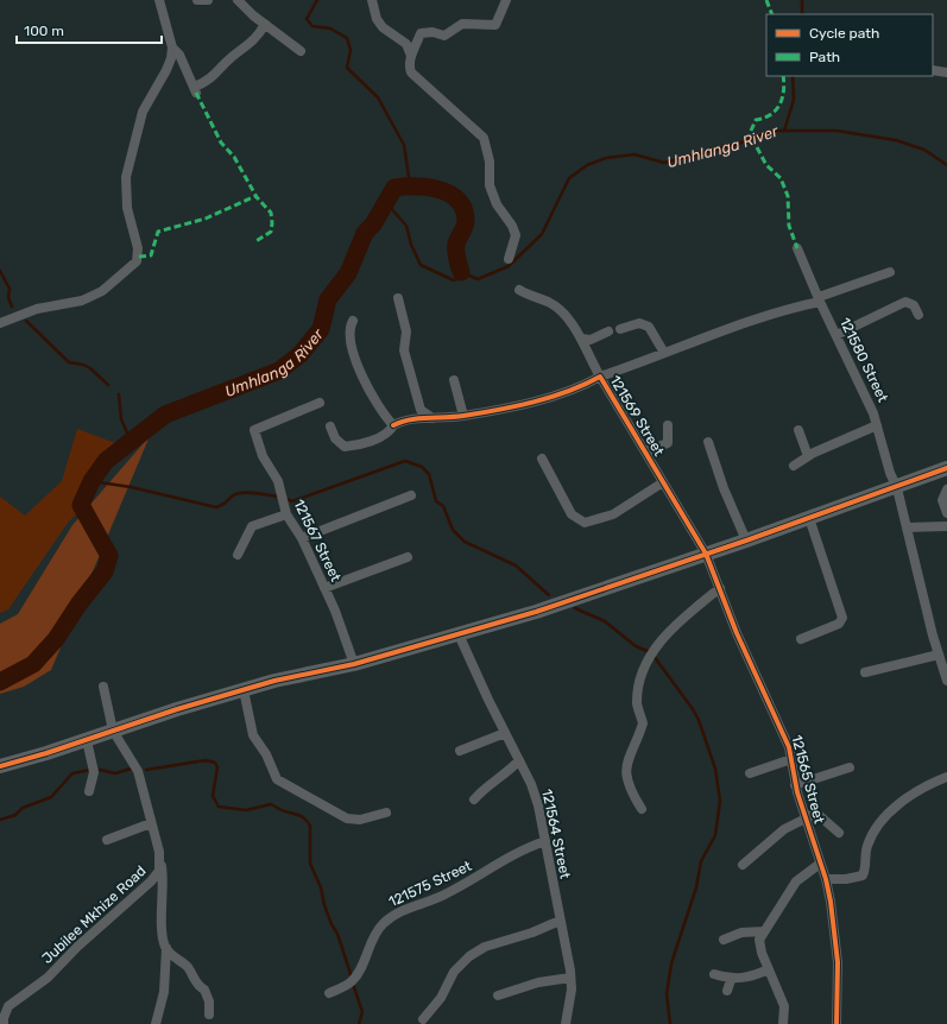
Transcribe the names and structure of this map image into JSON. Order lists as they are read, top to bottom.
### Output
{
  "streets": {
    "street": [
      "121580 Street",
      "121569 Street",
      "121567 Street",
      "121565 Street",
      "121564 Street",
      "121575 Street",
      "Jubilee Mkhize Road"
    ]
  },
  "crossings": [
    ["121569 Street", "121565 Street"],
    ["121564 Street", "121575 Street"]
  ],
  "water": ["Umhlanga River"],
  "legend": ["Cycle path", "Path"],
  "scale_bar": "100 m"
}
